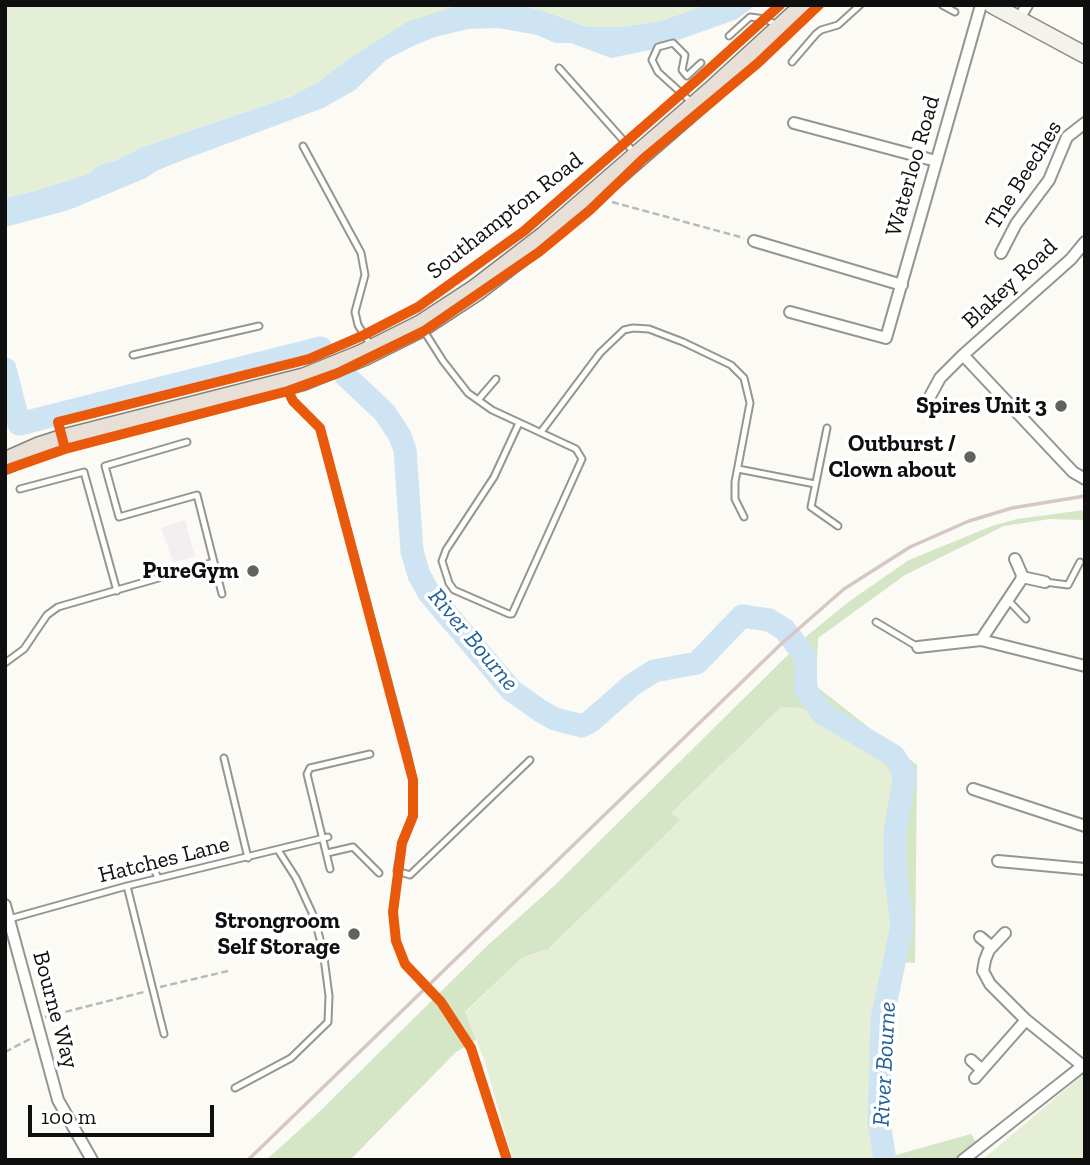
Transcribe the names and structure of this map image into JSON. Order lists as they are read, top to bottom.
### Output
{
  "streets": {
    "highway": ["Southampton Road"],
    "street": [
      "Waterloo Road",
      "The Beeches",
      "Blakey Road",
      "Bourne Way"
    ],
    "lane": ["Hatches Lane"]
  },
  "crossings": [
    ["Hatches Lane", "Bourne Way"]
  ],
  "water": ["River Bourne"],
  "places": [
    "Spires Unit 3",
    "Outburst / Clown about",
    "PureGym",
    "Strongroom Self Storage"
  ],
  "scale_bar": "100 m"
}
